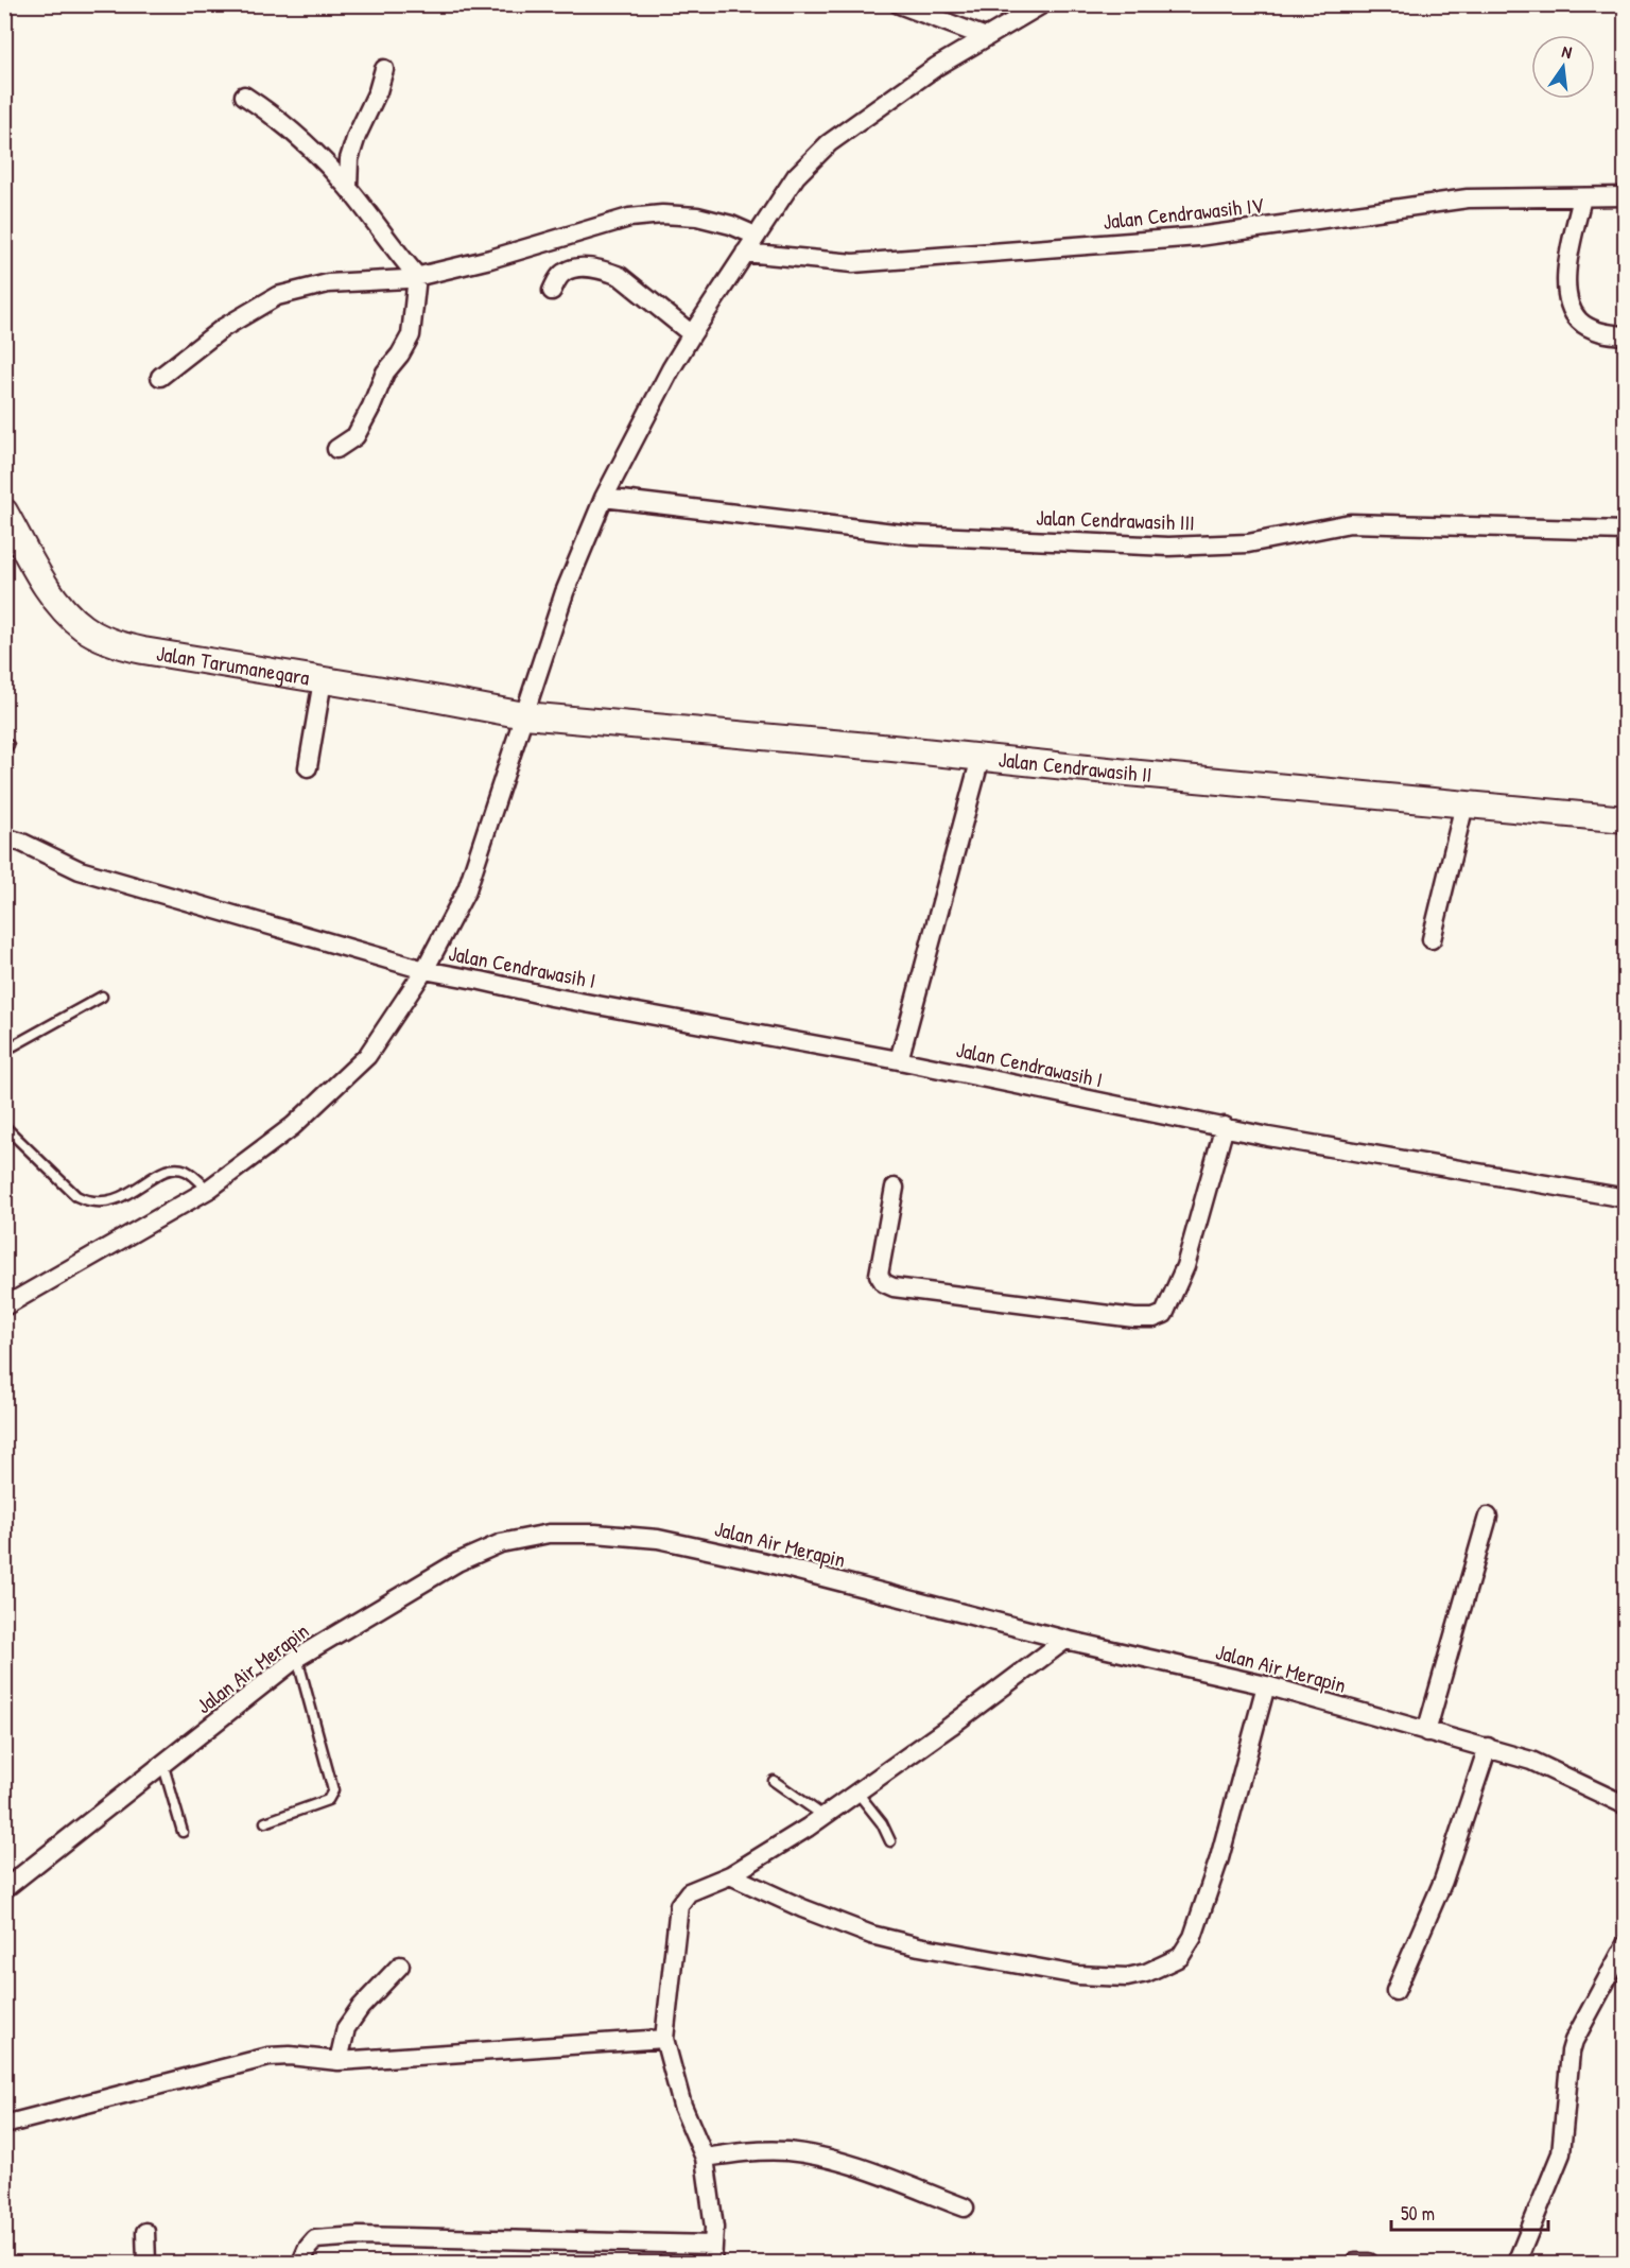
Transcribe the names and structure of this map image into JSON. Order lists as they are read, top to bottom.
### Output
{
  "streets": {
    "street": [
      "Jalan Cendrawasih IV",
      "Jalan Cendrawasih III",
      "Jalan Tarumanegara",
      "Jalan Cendrawasih II",
      "Jalan Cendrawasih I",
      "Jalan Air Merapin"
    ]
  },
  "crossings": [
    ["Jalan Tarumanegara", "Jalan Cendrawasih II"]
  ],
  "scale_bar": "50 m",
  "north": "top"
}
